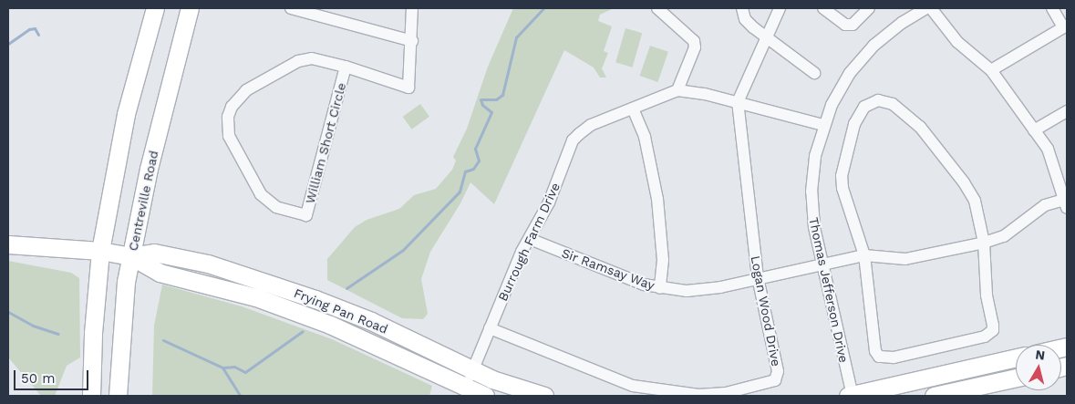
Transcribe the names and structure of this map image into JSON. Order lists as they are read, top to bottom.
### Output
{
  "streets": {
    "main road": ["Centreville Road", "Frying Pan Road"],
    "street": [
      "William Short Circle",
      "Burrough Farm Drive",
      "Sir Ramsay Way",
      "Thomas Jefferson Drive",
      "Logan Wood Drive"
    ]
  },
  "crossings": [
    ["Centreville Road", "Frying Pan Road"],
    ["Burrough Farm Drive", "Sir Ramsay Way"],
    ["Burrough Farm Drive", "Frying Pan Road"],
    ["Burrough Farm Drive", "Logan Wood Drive"],
    ["Sir Ramsay Way", "Thomas Jefferson Drive"],
    ["Sir Ramsay Way", "Logan Wood Drive"]
  ],
  "scale_bar": "50 m",
  "north": "top"
}
